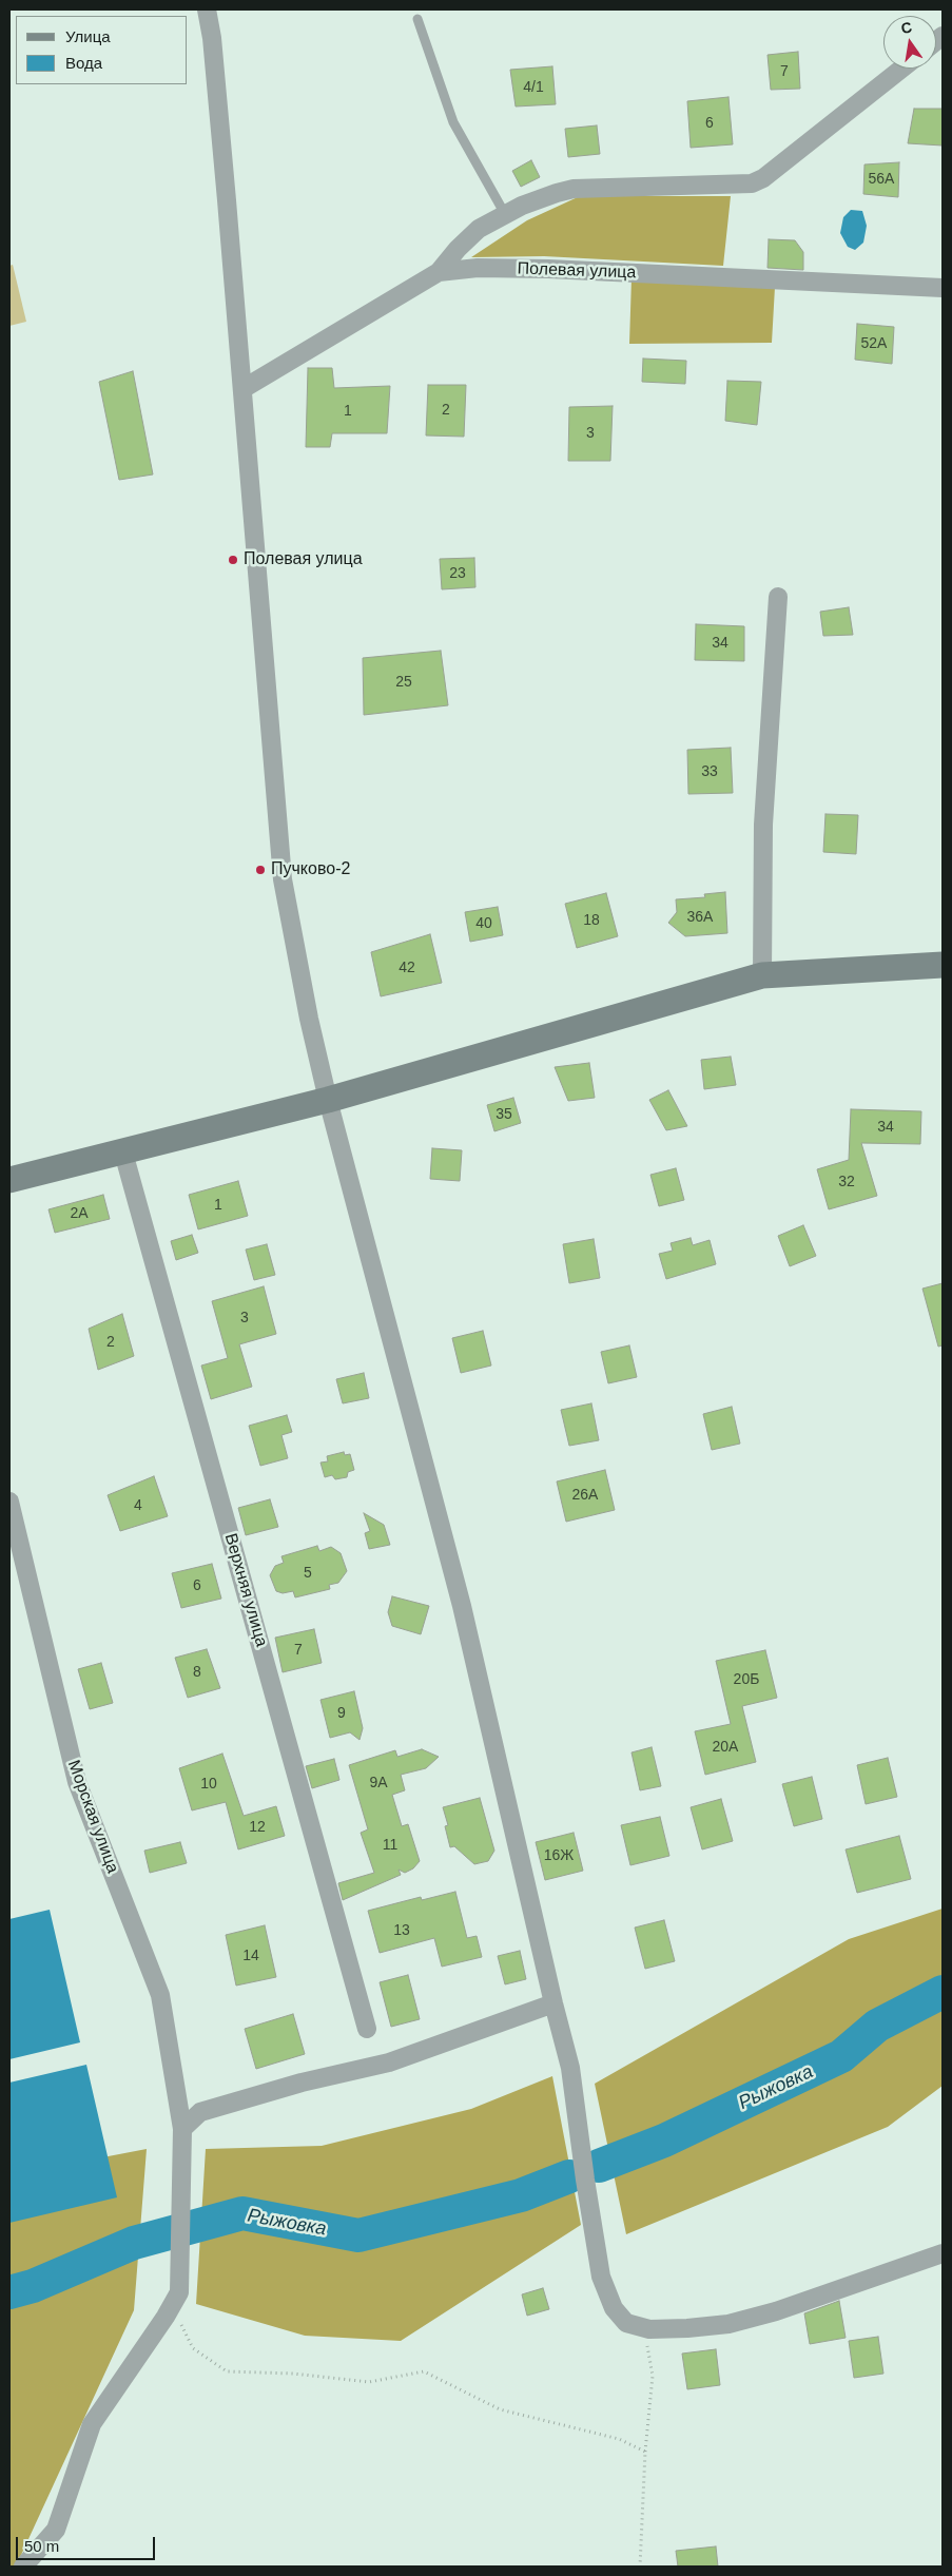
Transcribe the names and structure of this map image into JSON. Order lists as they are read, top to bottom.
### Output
{
  "streets": {
    "street": ["Полевая улица", "Верхняя улица", "Морская улица"]
  },
  "water": ["Рыжовка"],
  "places": ["Полевая улица", "Пучково-2"],
  "house_numbers": [
    "7",
    "4/1",
    "6",
    "56А",
    "52А",
    "2",
    "1",
    "3",
    "23",
    "34",
    "25",
    "33",
    "36А",
    "18",
    "40",
    "42",
    "35",
    "34",
    "32",
    "1",
    "2А",
    "3",
    "2",
    "26А",
    "4",
    "5",
    "6",
    "7",
    "8",
    "20Б",
    "9",
    "20А",
    "9А",
    "10",
    "12",
    "11",
    "16Ж",
    "13",
    "14"
  ],
  "legend": ["Улица", "Вода"],
  "scale_bar": "50 m",
  "north": "top"
}
